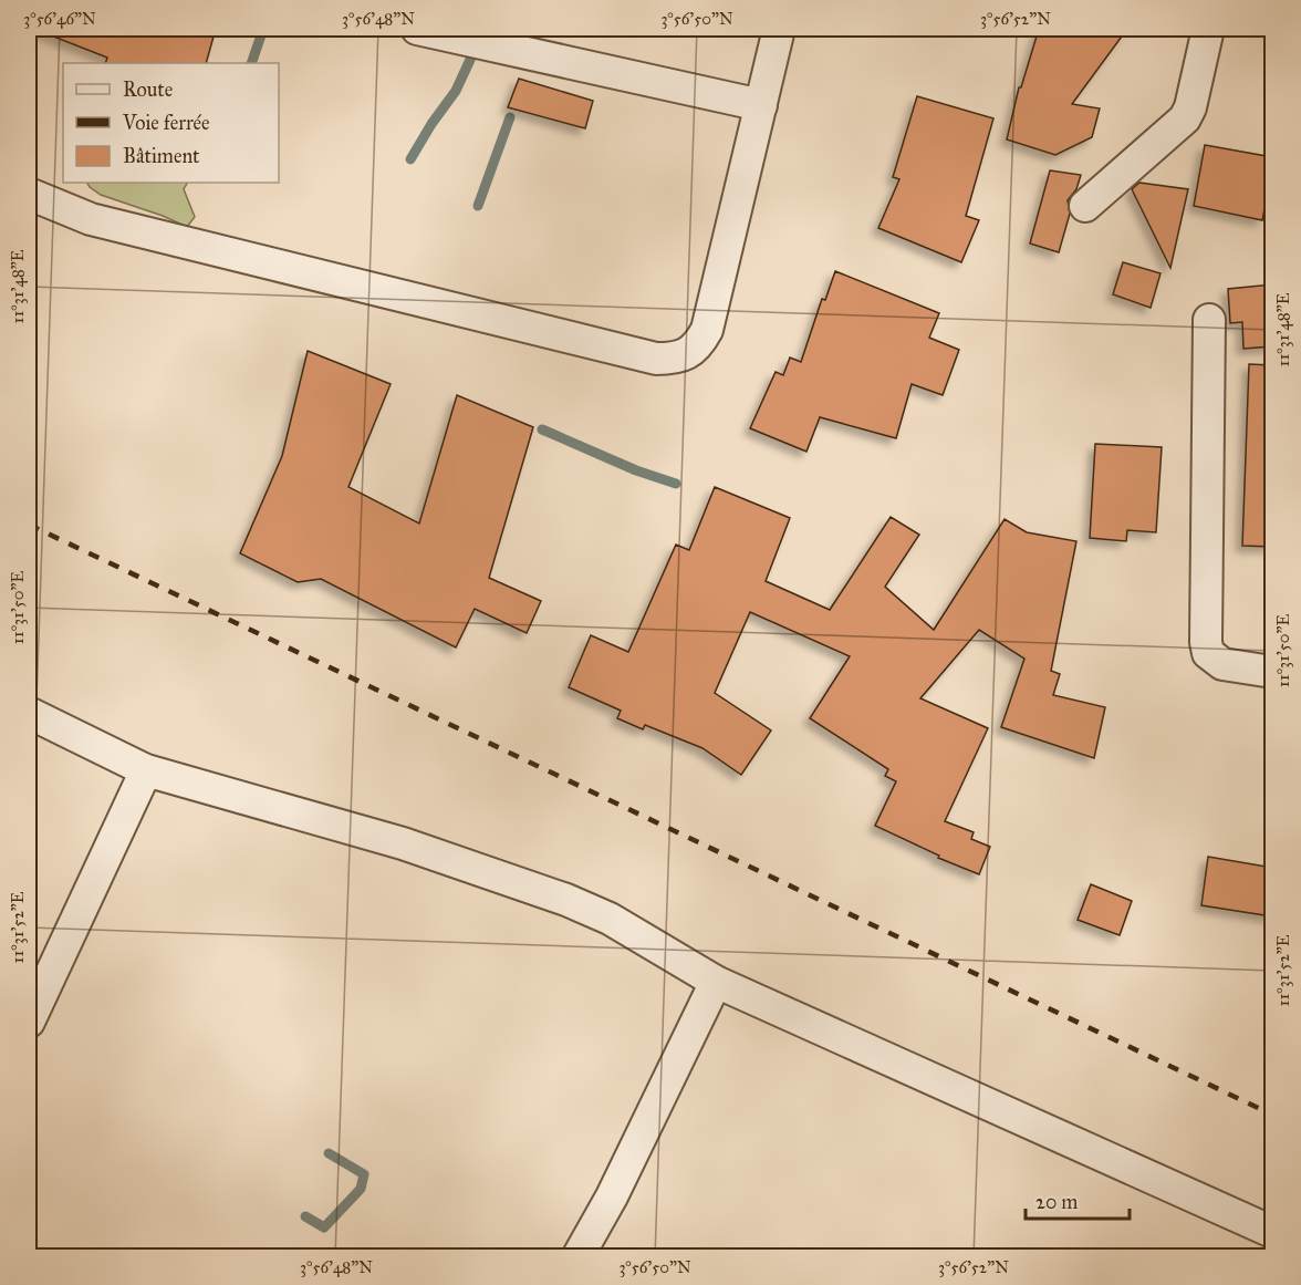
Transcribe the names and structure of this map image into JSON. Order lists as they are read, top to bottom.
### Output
{
  "legend": ["Route", "Voie ferrée", "Bâtiment"],
  "scale_bar": "20 m",
  "coordinates": [
    "3°56'46\"N",
    "3°56'48\"N",
    "3°56'50\"N",
    "3°56'52\"N",
    "11°31'48\"E",
    "11°31'50\"E",
    "11°31'52\"E"
  ]
}
